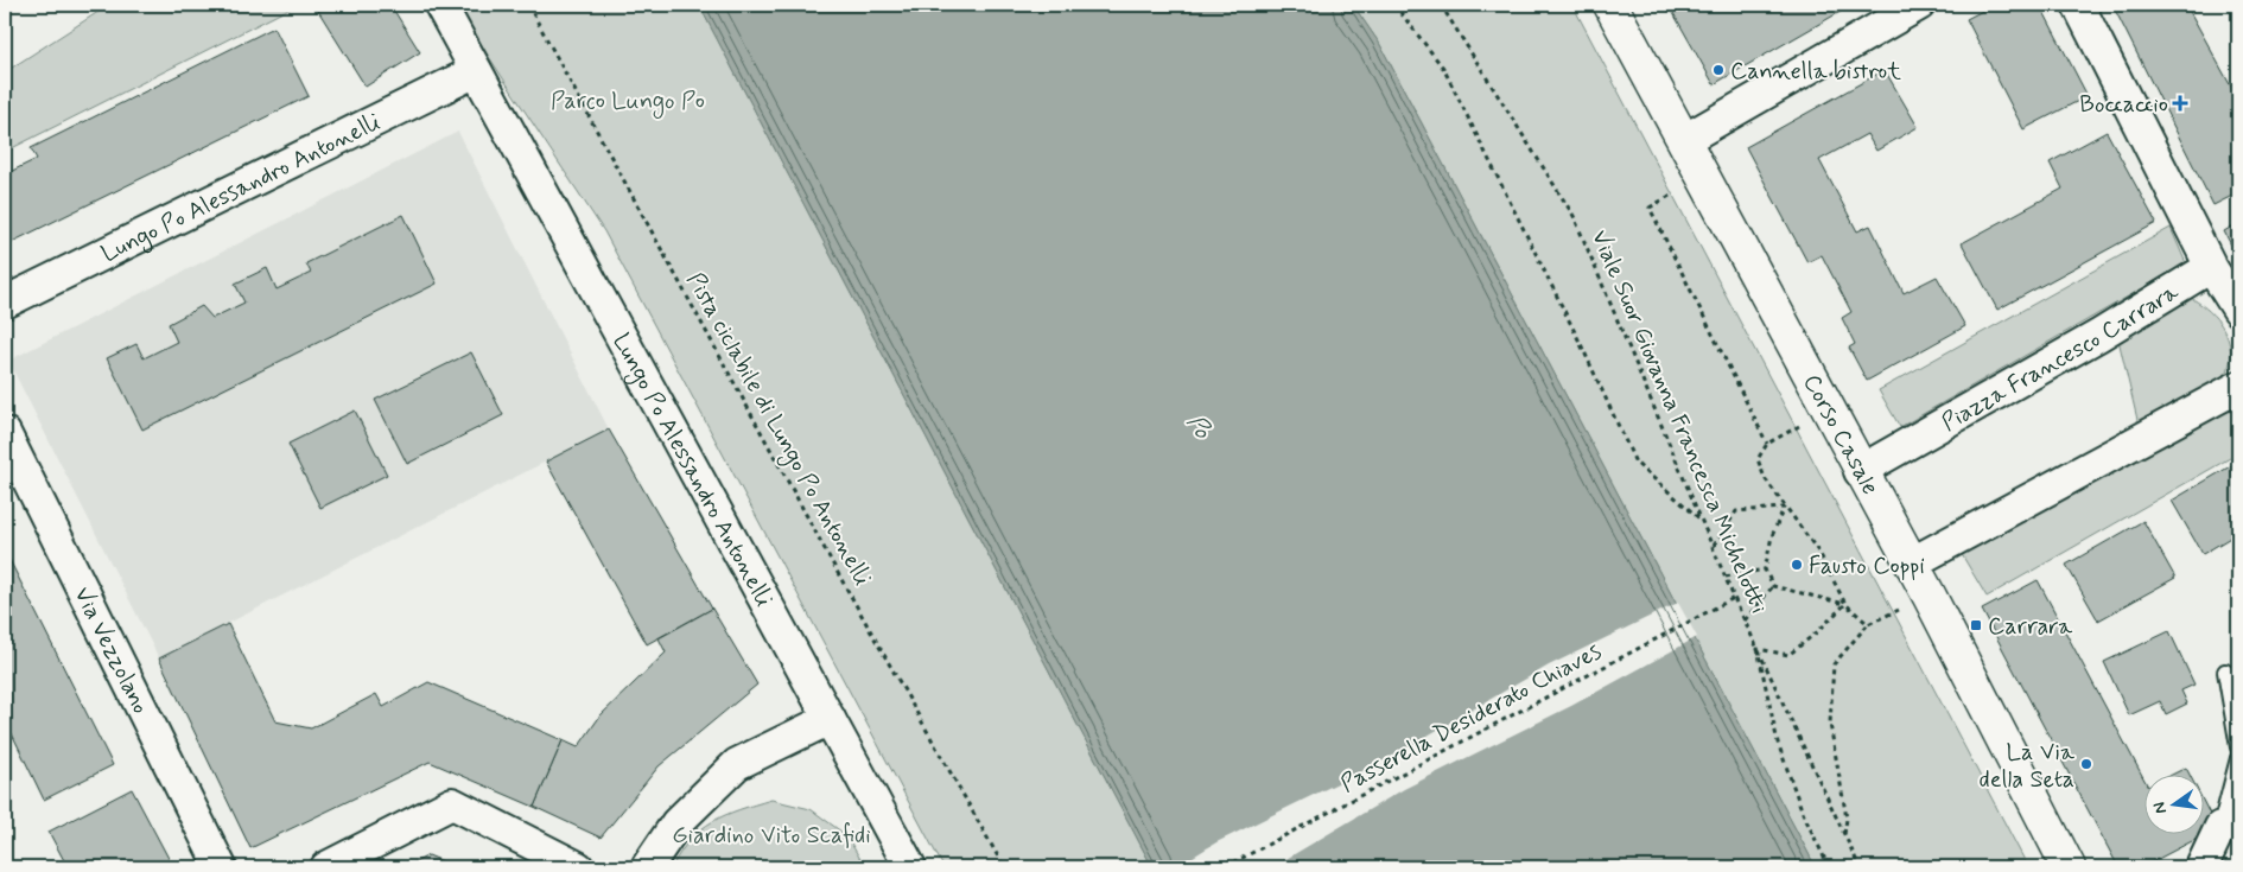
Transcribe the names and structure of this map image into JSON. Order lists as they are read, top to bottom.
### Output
{
  "streets": {
    "main road": ["Corso Casale"],
    "street": ["Lungo Po Alessandro Antonelli", "Piazza Francesco Carrara", "Via Vezzolano"],
    "path": ["Viale Suor Giovanna Francesca Michelotti", "Pista ciclabile di Lungo Po Antonelli", "Passerella Desiderato Chiaves"]
  },
  "crossings": [
    ["Piazza Francesco Carrara", "Corso Casale"],
    ["Viale Suor Giovanna Francesca Michelotti", "Passerella Desiderato Chiaves"]
  ],
  "water": ["Po"],
  "parks": ["Parco Lungo Po", "Giardino Vito Scafidi"],
  "places": {
    "other": ["Cannella bistrot", "Fausto Coppi", "La Via della Seta"],
    "health": ["Boccaccio"],
    "transit": ["Carrara"]
  },
  "north": "left"
}
